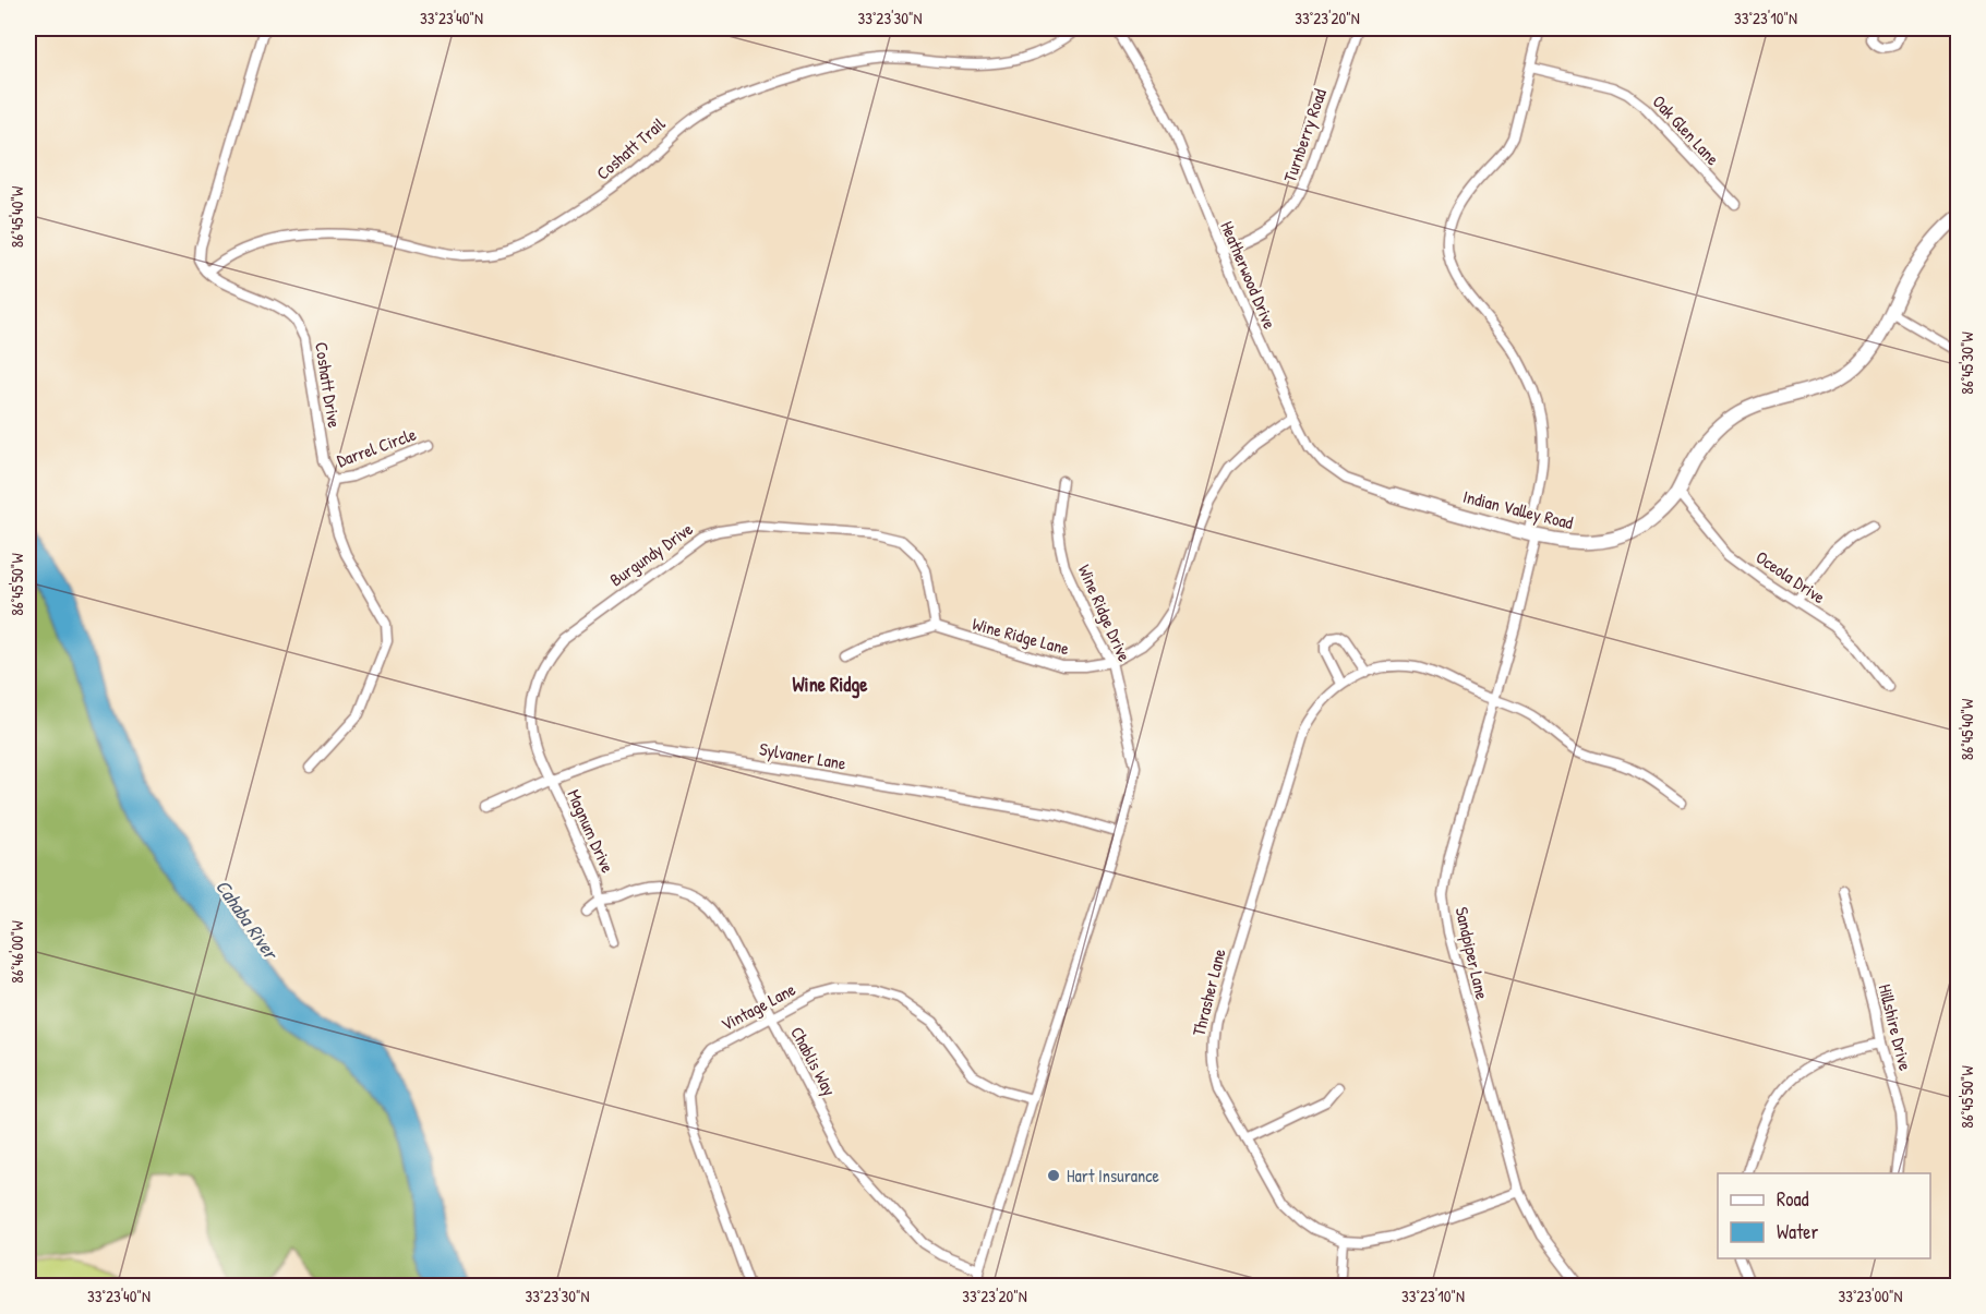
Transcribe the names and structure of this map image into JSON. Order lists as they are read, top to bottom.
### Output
{
  "streets": {
    "street": [
      "Oak Glen Lane",
      "Turnberry Road",
      "Coshatt Trail",
      "Heatherwood Drive",
      "Coshatt Drive",
      "Darrel Circle",
      "Indian Valley Road",
      "Burgundy Drive",
      "Oceola Drive",
      "Wine Ridge Drive",
      "Wine Ridge Lane",
      "Sylvaner Lane",
      "Magnum Drive",
      "Sandpiper Lane",
      "Thrasher Lane",
      "Vintage Lane",
      "Hillshire Drive",
      "Chablis Way"
    ]
  },
  "crossings": [
    ["Oak Glen Lane", "Sandpiper Lane"],
    ["Turnberry Road", "Heatherwood Drive"],
    ["Coshatt Trail", "Coshatt Drive"],
    ["Heatherwood Drive", "Indian Valley Road"],
    ["Heatherwood Drive", "Wine Ridge Lane"],
    ["Coshatt Drive", "Darrel Circle"],
    ["Indian Valley Road", "Oceola Drive"],
    ["Indian Valley Road", "Sandpiper Lane"],
    ["Burgundy Drive", "Wine Ridge Lane"],
    ["Burgundy Drive", "Sylvaner Lane"],
    ["Burgundy Drive", "Magnum Drive"],
    ["Wine Ridge Drive", "Wine Ridge Lane"],
    ["Wine Ridge Drive", "Sylvaner Lane"],
    ["Wine Ridge Drive", "Vintage Lane"],
    ["Wine Ridge Drive", "Chablis Way"],
    ["Sylvaner Lane", "Magnum Drive"],
    ["Magnum Drive", "Chablis Way"],
    ["Sandpiper Lane", "Thrasher Lane"],
    ["Vintage Lane", "Chablis Way"]
  ],
  "districts": ["Wine Ridge"],
  "water": ["Cahaba River"],
  "places": ["Hart Insurance"],
  "legend": ["Road", "Water"],
  "coordinates": [
    "33°23'40\"N",
    "33°23'30\"N",
    "33°23'20\"N",
    "33°23'10\"N",
    "86°45'40\"W",
    "86°45'30\"W",
    "86°45'50\"W",
    "86°46'00\"W",
    "33°23'00\"N"
  ]
}
